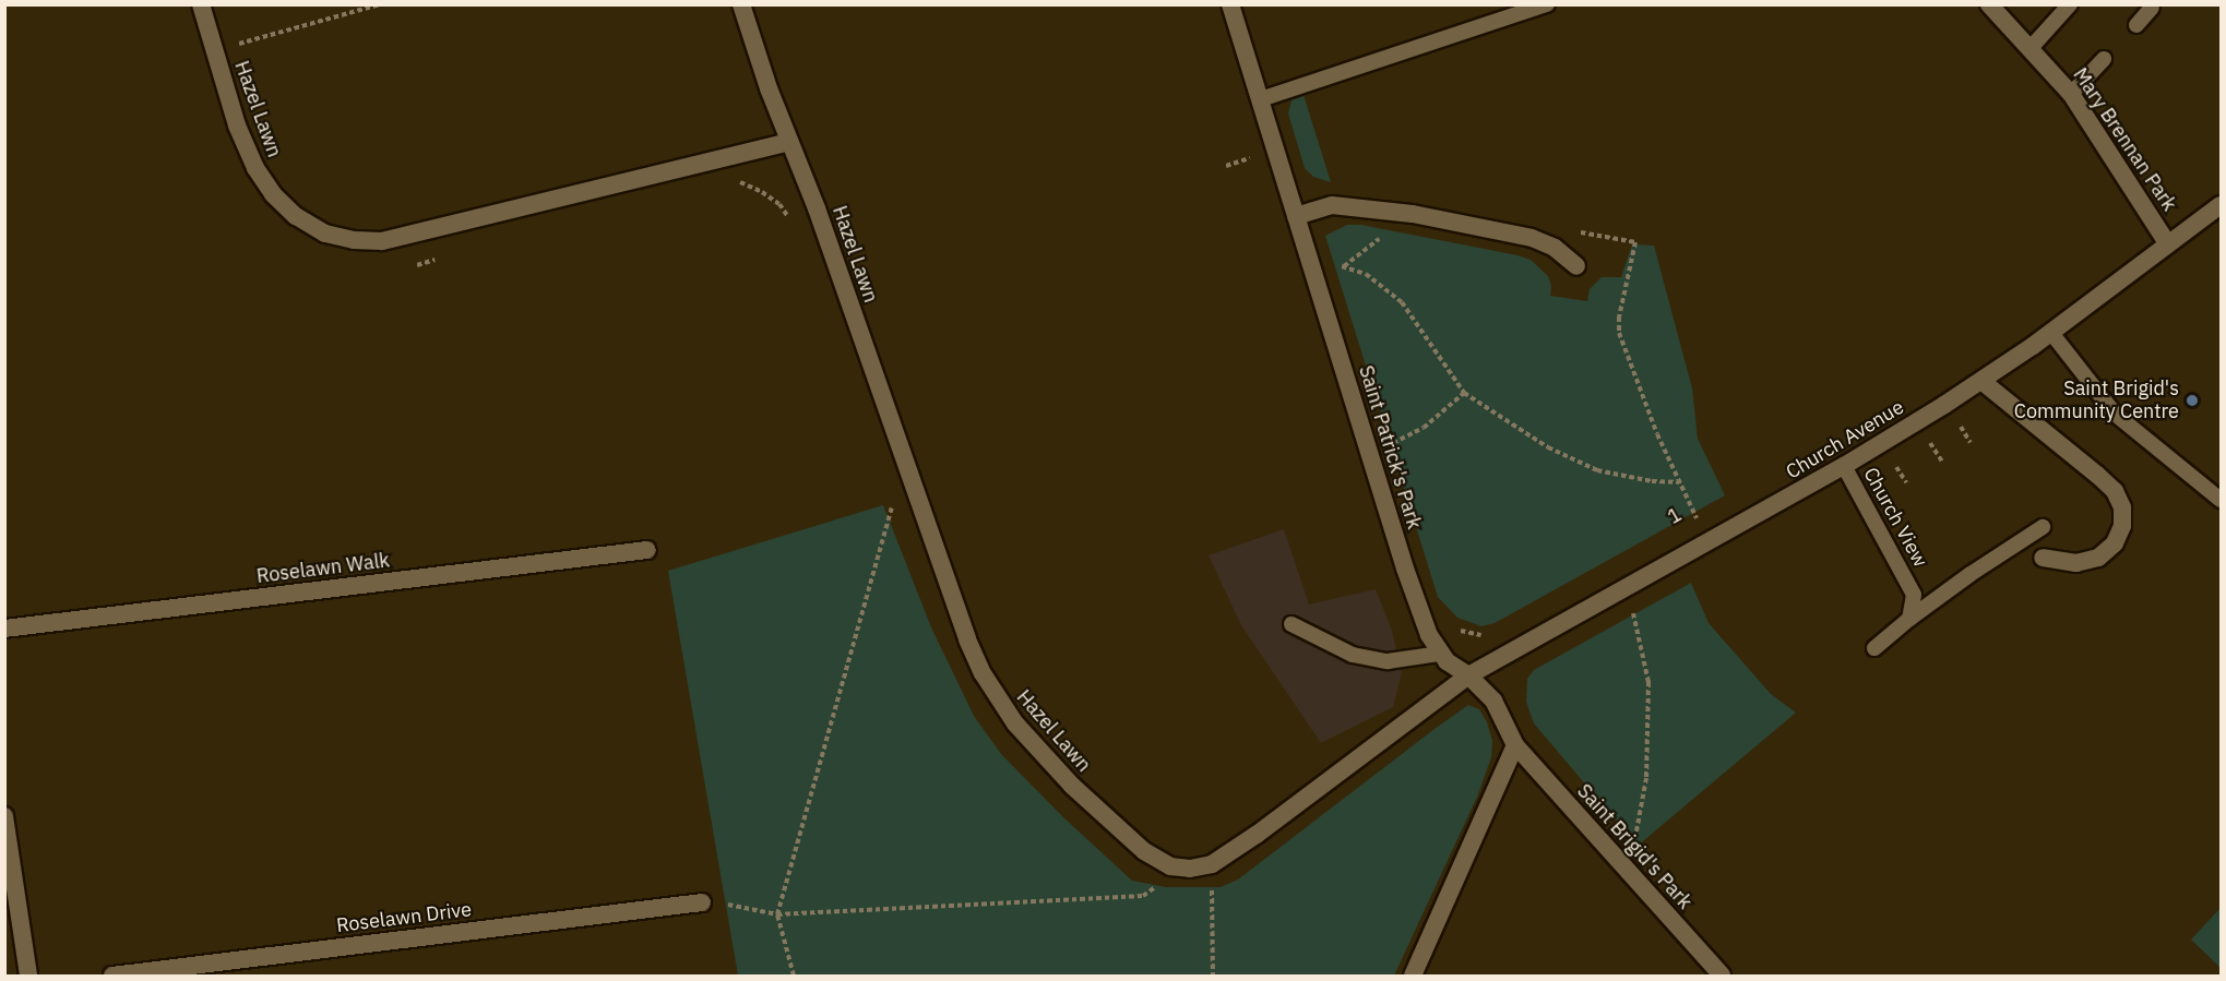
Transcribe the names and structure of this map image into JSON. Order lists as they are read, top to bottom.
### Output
{
  "streets": {
    "street": [
      "Hazel Lawn",
      "Mary Brennan Park",
      "Church Avenue",
      "Saint Patrick's Park",
      "Roselawn Walk",
      "Saint Brigid's Park",
      "Roselawn Drive"
    ],
    "lane": ["Church View"],
    "path": ["1"]
  },
  "crossings": [
    ["Mary Brennan Park", "Church Avenue"],
    ["Church Avenue", "Saint Patrick's Park"],
    ["Church Avenue", "Church View"],
    ["Church Avenue", "Saint Brigid's Park"],
    ["Saint Patrick's Park", "Saint Brigid's Park"]
  ],
  "places": ["Saint Brigid's Community Centre"]
}
